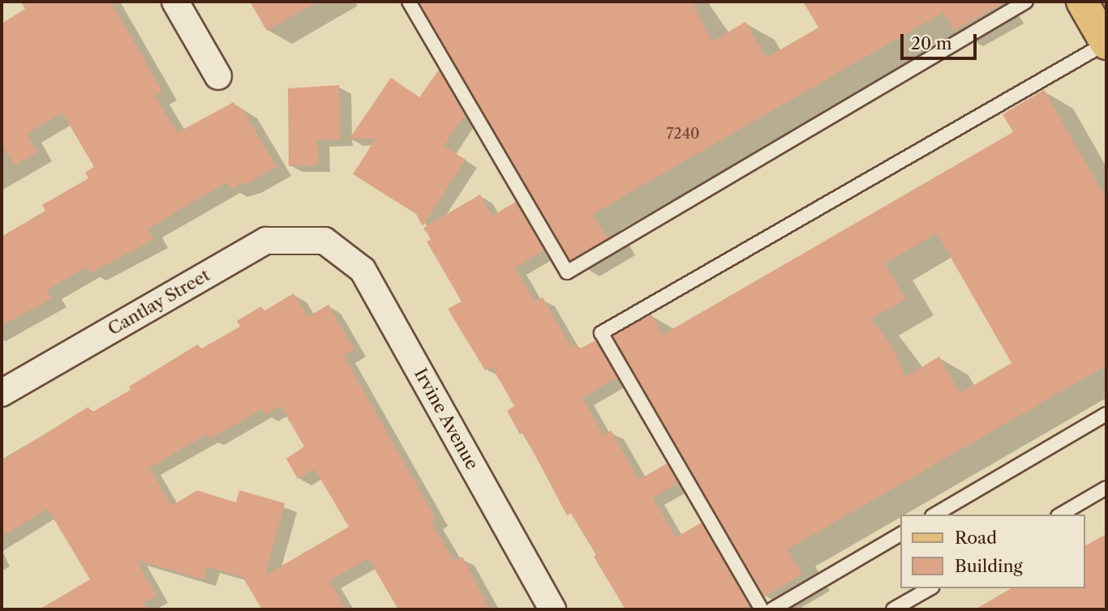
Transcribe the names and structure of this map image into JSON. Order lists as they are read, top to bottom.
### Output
{
  "streets": {
    "street": ["Cantlay Street", "Irvine Avenue"]
  },
  "crossings": [
    ["Cantlay Street", "Irvine Avenue"]
  ],
  "house_numbers": ["7240"],
  "legend": ["Road", "Building"],
  "scale_bar": "20 m"
}
